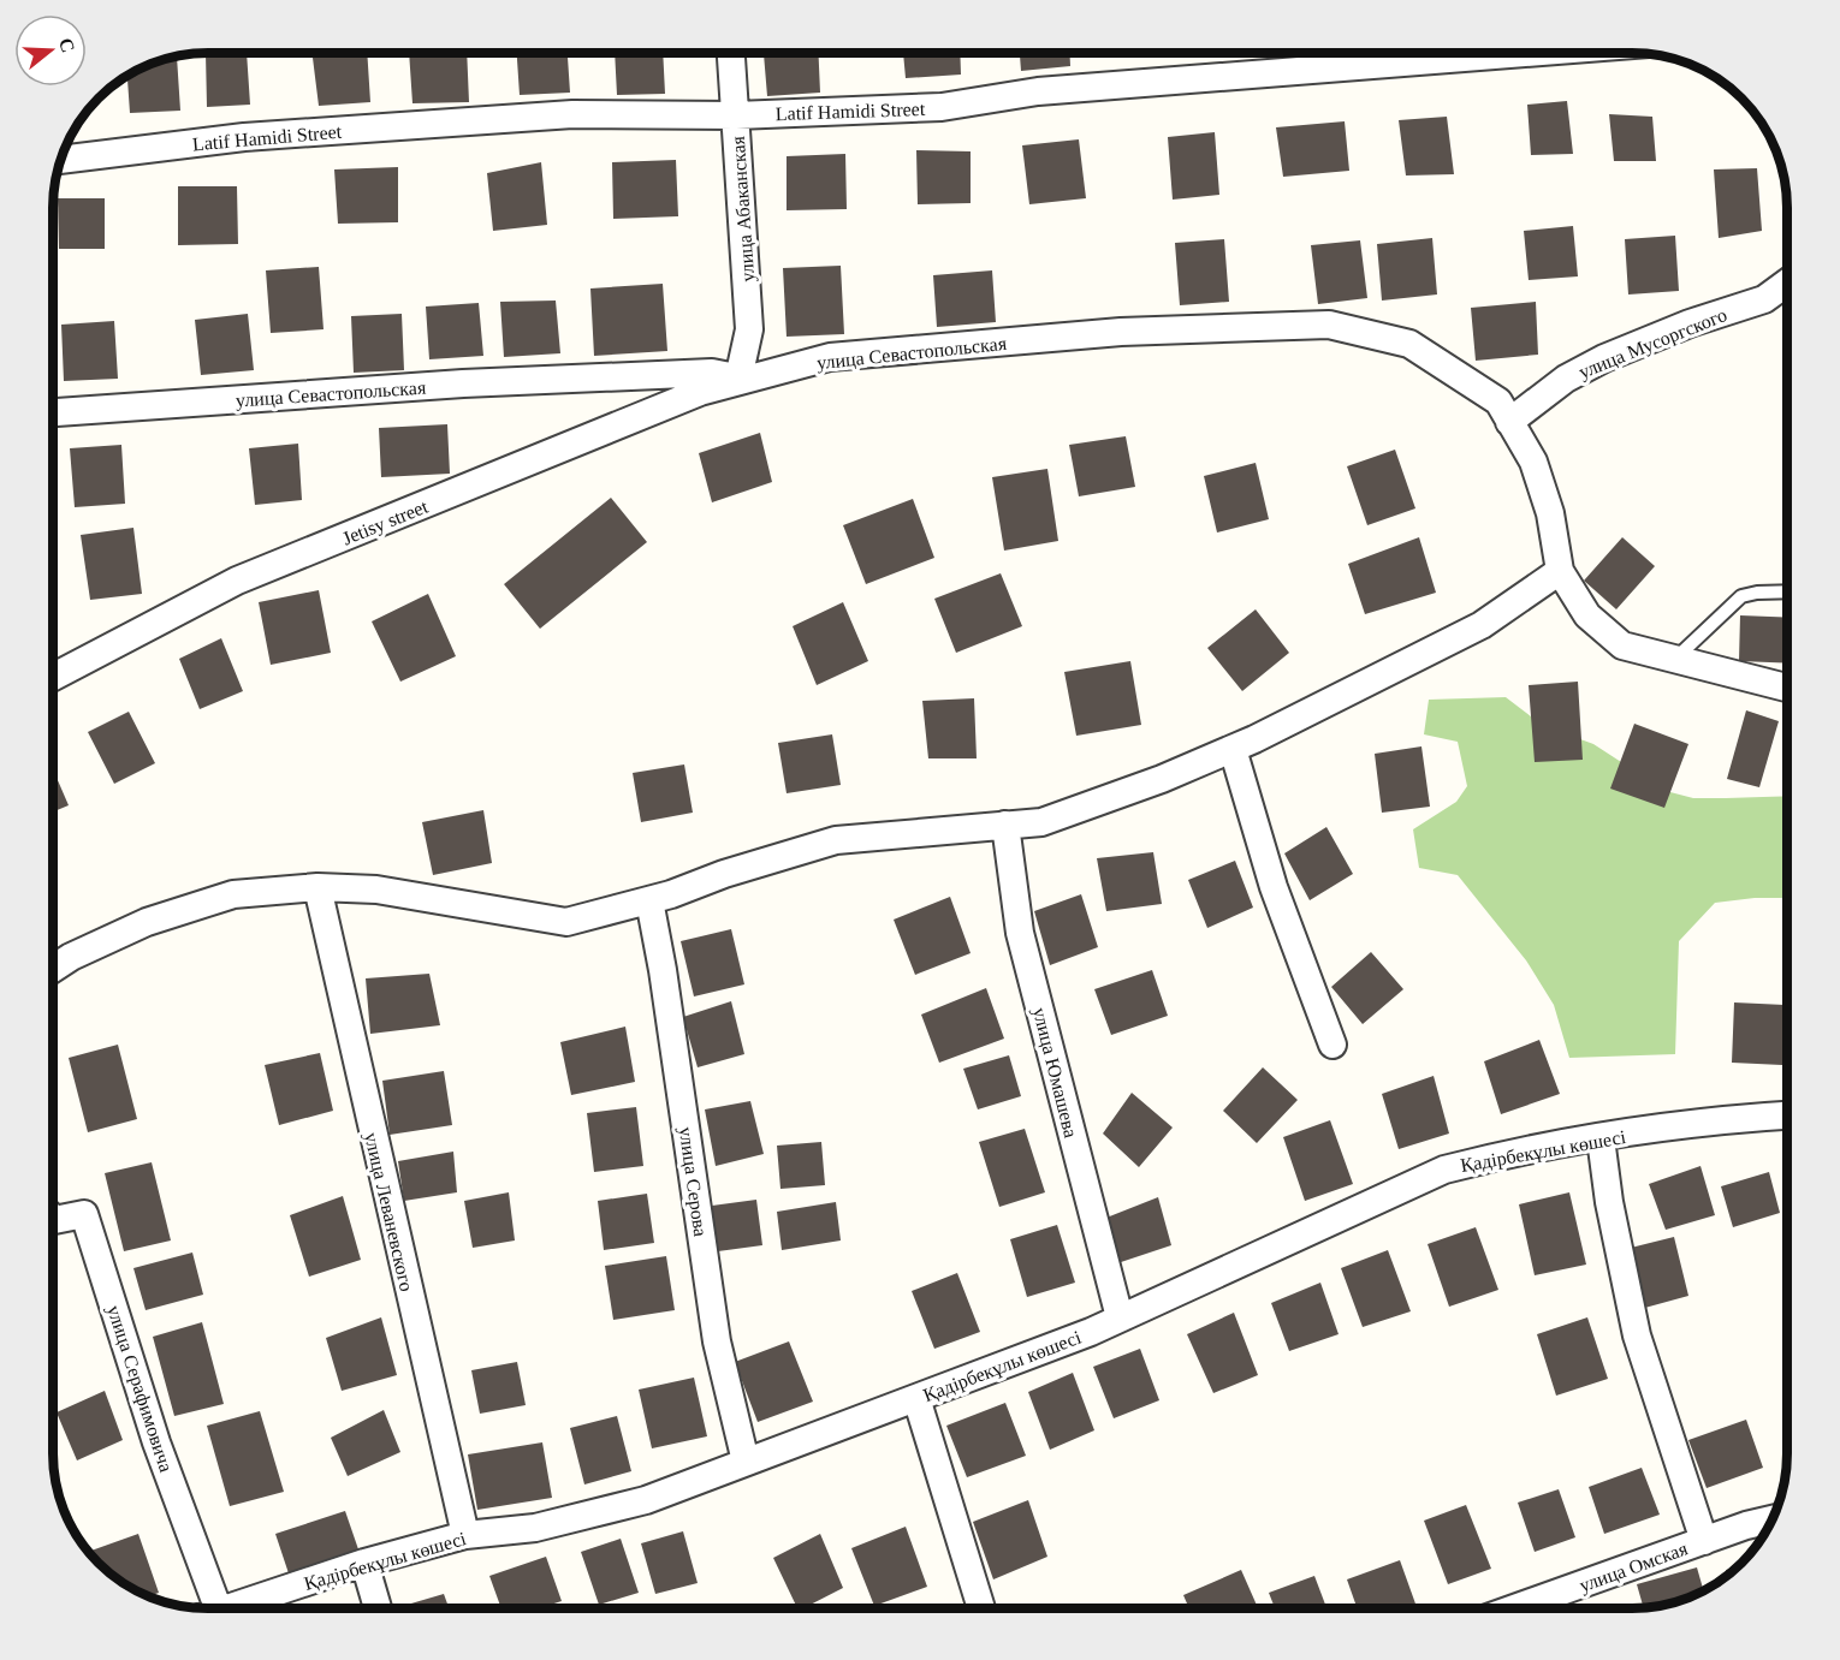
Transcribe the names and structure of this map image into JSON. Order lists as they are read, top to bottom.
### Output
{
  "streets": {
    "street": [
      "Latif Hamidi Street",
      "улица Абаканская",
      "улица Мусоргского",
      "улица Севастопольская",
      "Jetisy street",
      "улица Юмашева",
      "Қадірбекұлы көшесі",
      "улица Серова",
      "улица Леваневского",
      "улица Серафимовича",
      "улица Омская"
    ]
  },
  "crossings": [
    ["Latif Hamidi Street", "улица Абаканская"],
    ["улица Абаканская", "улица Севастопольская"],
    ["улица Абаканская", "Jetisy street"],
    ["улица Мусоргского", "улица Севастопольская"],
    ["улица Севастопольская", "Jetisy street"],
    ["улица Юмашева", "Қадірбекұлы көшесі"],
    ["Қадірбекұлы көшесі", "улица Серова"],
    ["Қадірбекұлы көшесі", "улица Леваневского"]
  ],
  "north": "right"
}
